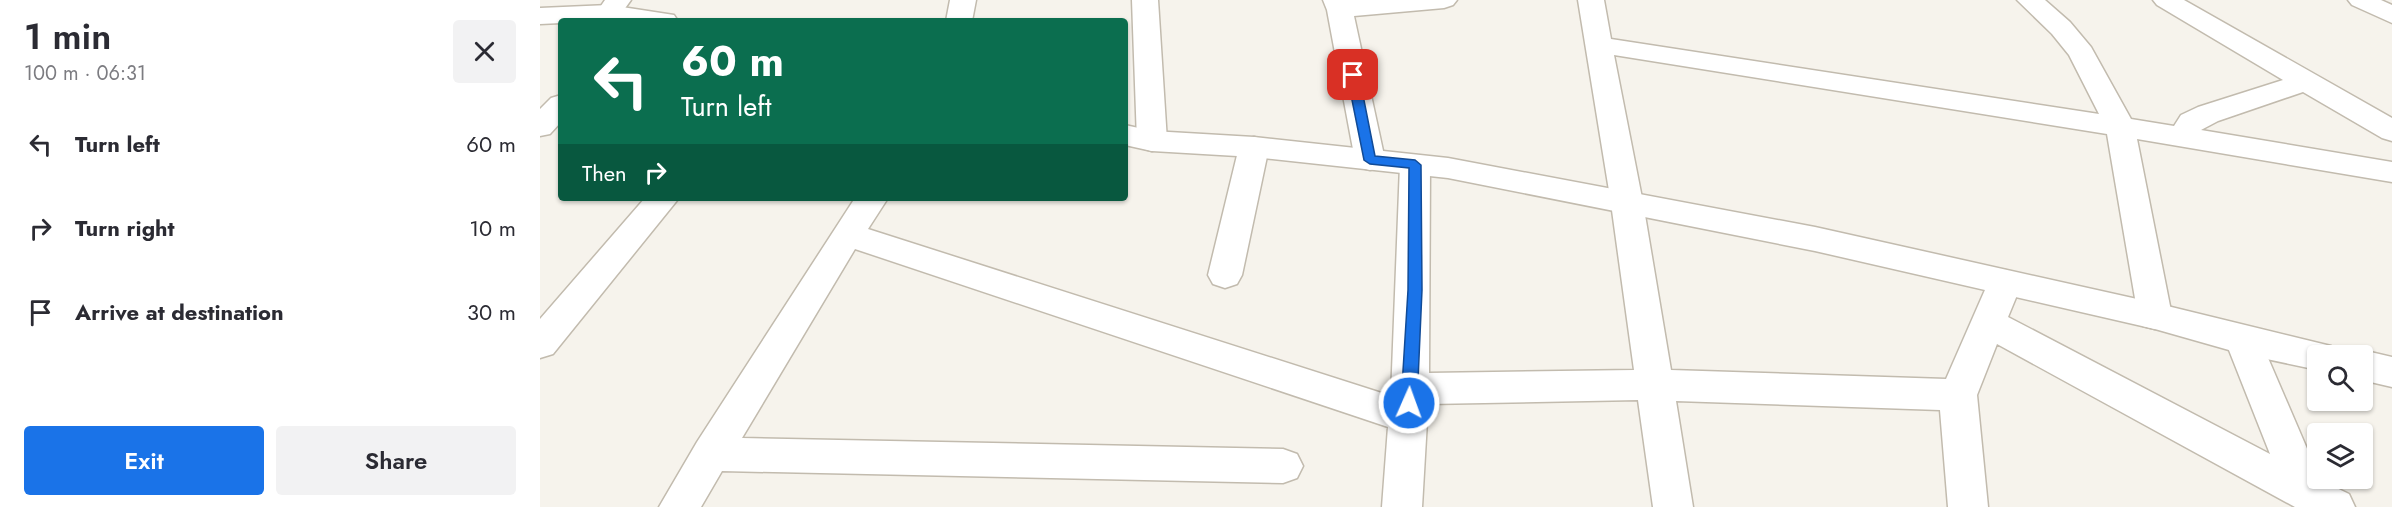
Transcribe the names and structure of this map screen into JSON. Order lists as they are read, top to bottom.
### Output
{
  "page": {
    "heading": ["1 min", "100 m · 06:31"],
    "turn": ["60 m", "Turn left"],
    "list": [
      {
        "name": "Turn left",
        "value": "60 m"
      },
      {
        "name": "Turn right",
        "value": "10 m"
      },
      {
        "name": "Arrive at destination",
        "value": "30 m"
      }
    ],
    "then": "Then",
    "buttons": ["Exit", "Share"]
  }
}
